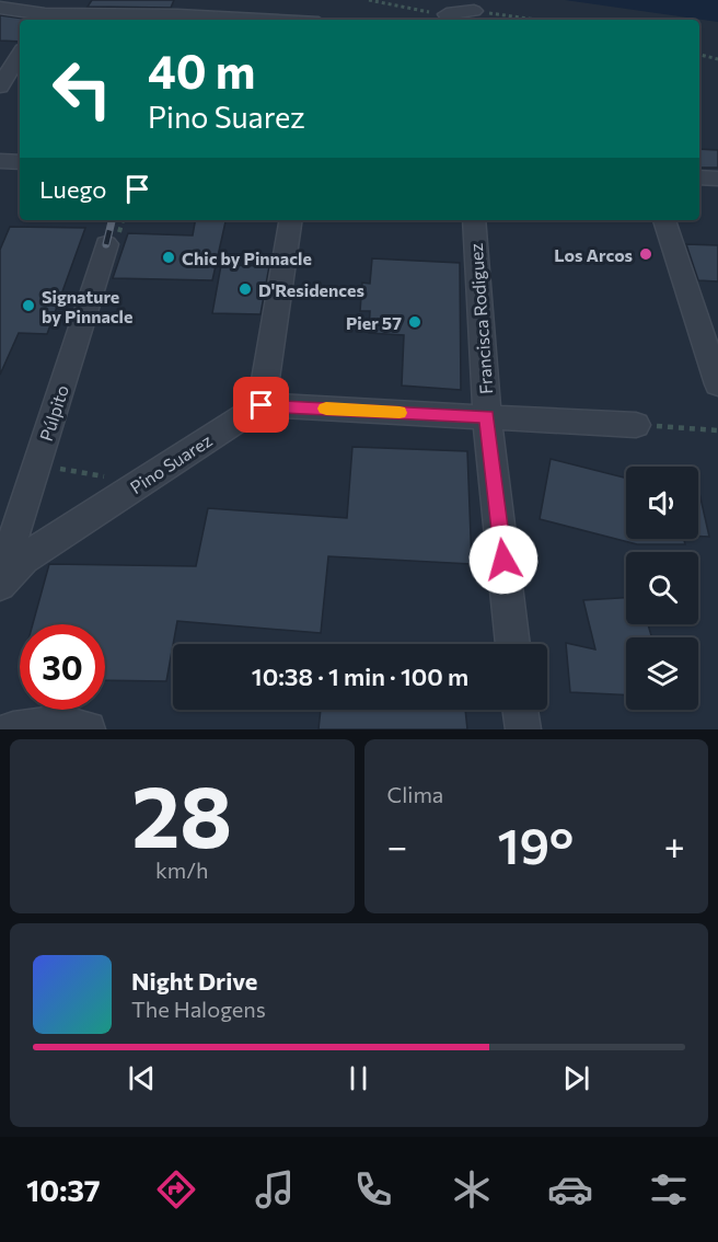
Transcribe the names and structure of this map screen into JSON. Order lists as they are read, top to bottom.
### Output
{
  "streets": {
    "street": ["Francisca Rodiguez", "Púlpito", "Pino Suarez"]
  },
  "crossings": [
    ["Púlpito", "Pino Suarez"]
  ],
  "places": [
    "Los Arcos",
    "Chic by Pinnacle",
    "D'Residences",
    "Signature by Pinnacle",
    "Pier 57"
  ],
  "page": {
    "turn": ["40 m", "Pino Suarez"],
    "then": "Luego",
    "limit": "30",
    "trip": "10:38 · 1 min · 100 m",
    "tile": [
      ["28", "km/h"],
      "Clima"
    ],
    "heat": ["−", "19°", "+"],
    "song": ["Night Drive", "The Halogens"],
    "tabs": "10:37"
  }
}
